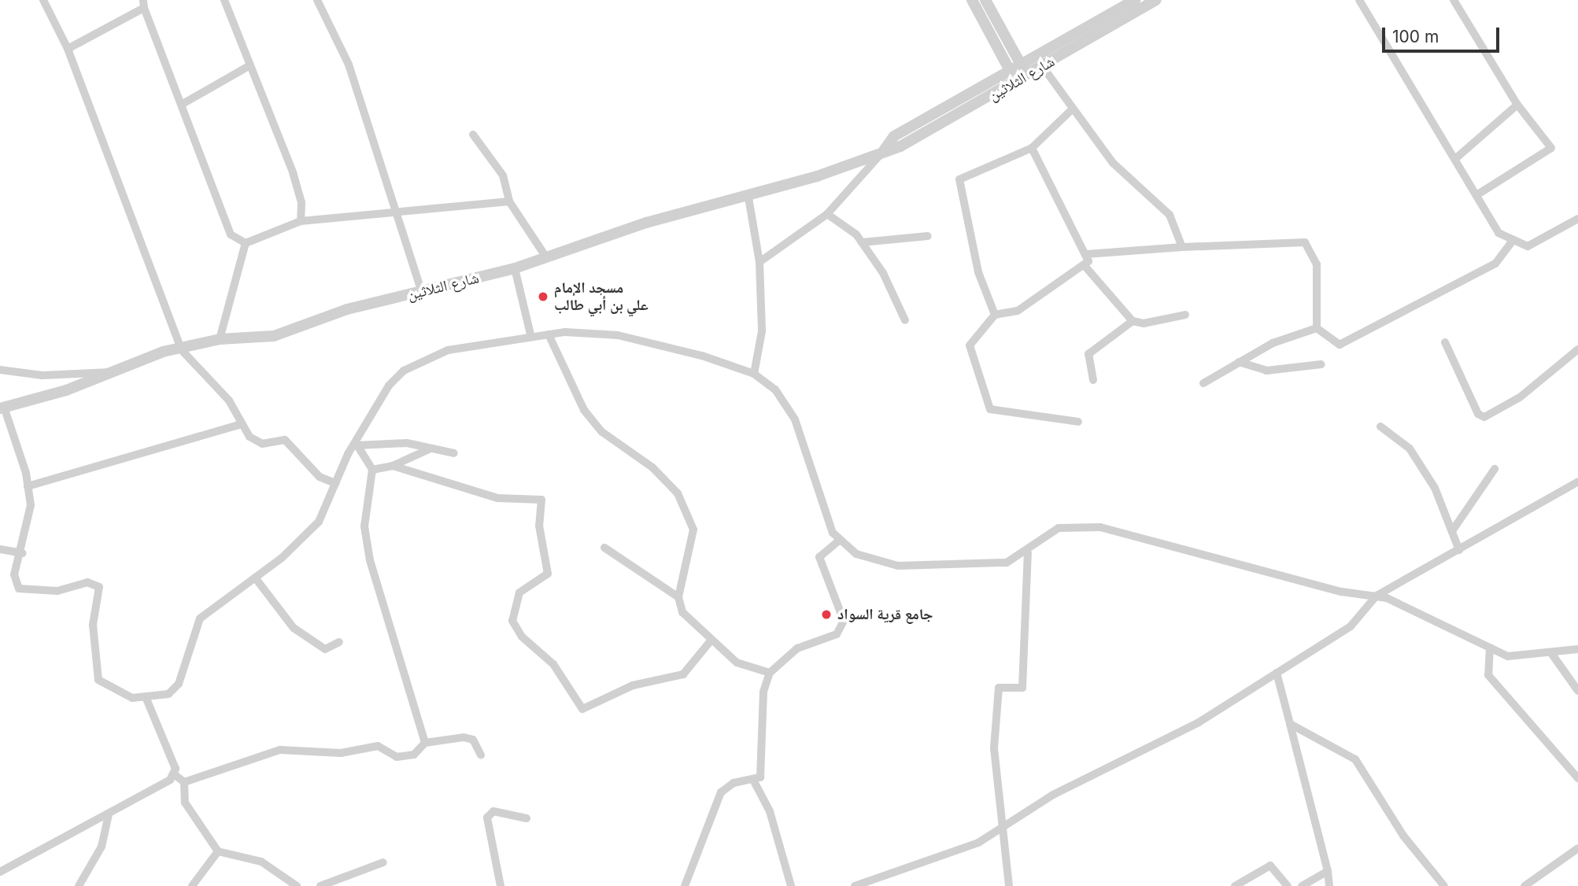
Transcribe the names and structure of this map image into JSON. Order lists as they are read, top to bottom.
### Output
{
  "streets": {
    "street": ["شارع الثلاثين"]
  },
  "places": ["مسجد الإمام علي بن أبي طالب", "جامع قرية السواد"],
  "scale_bar": "100 m"
}
